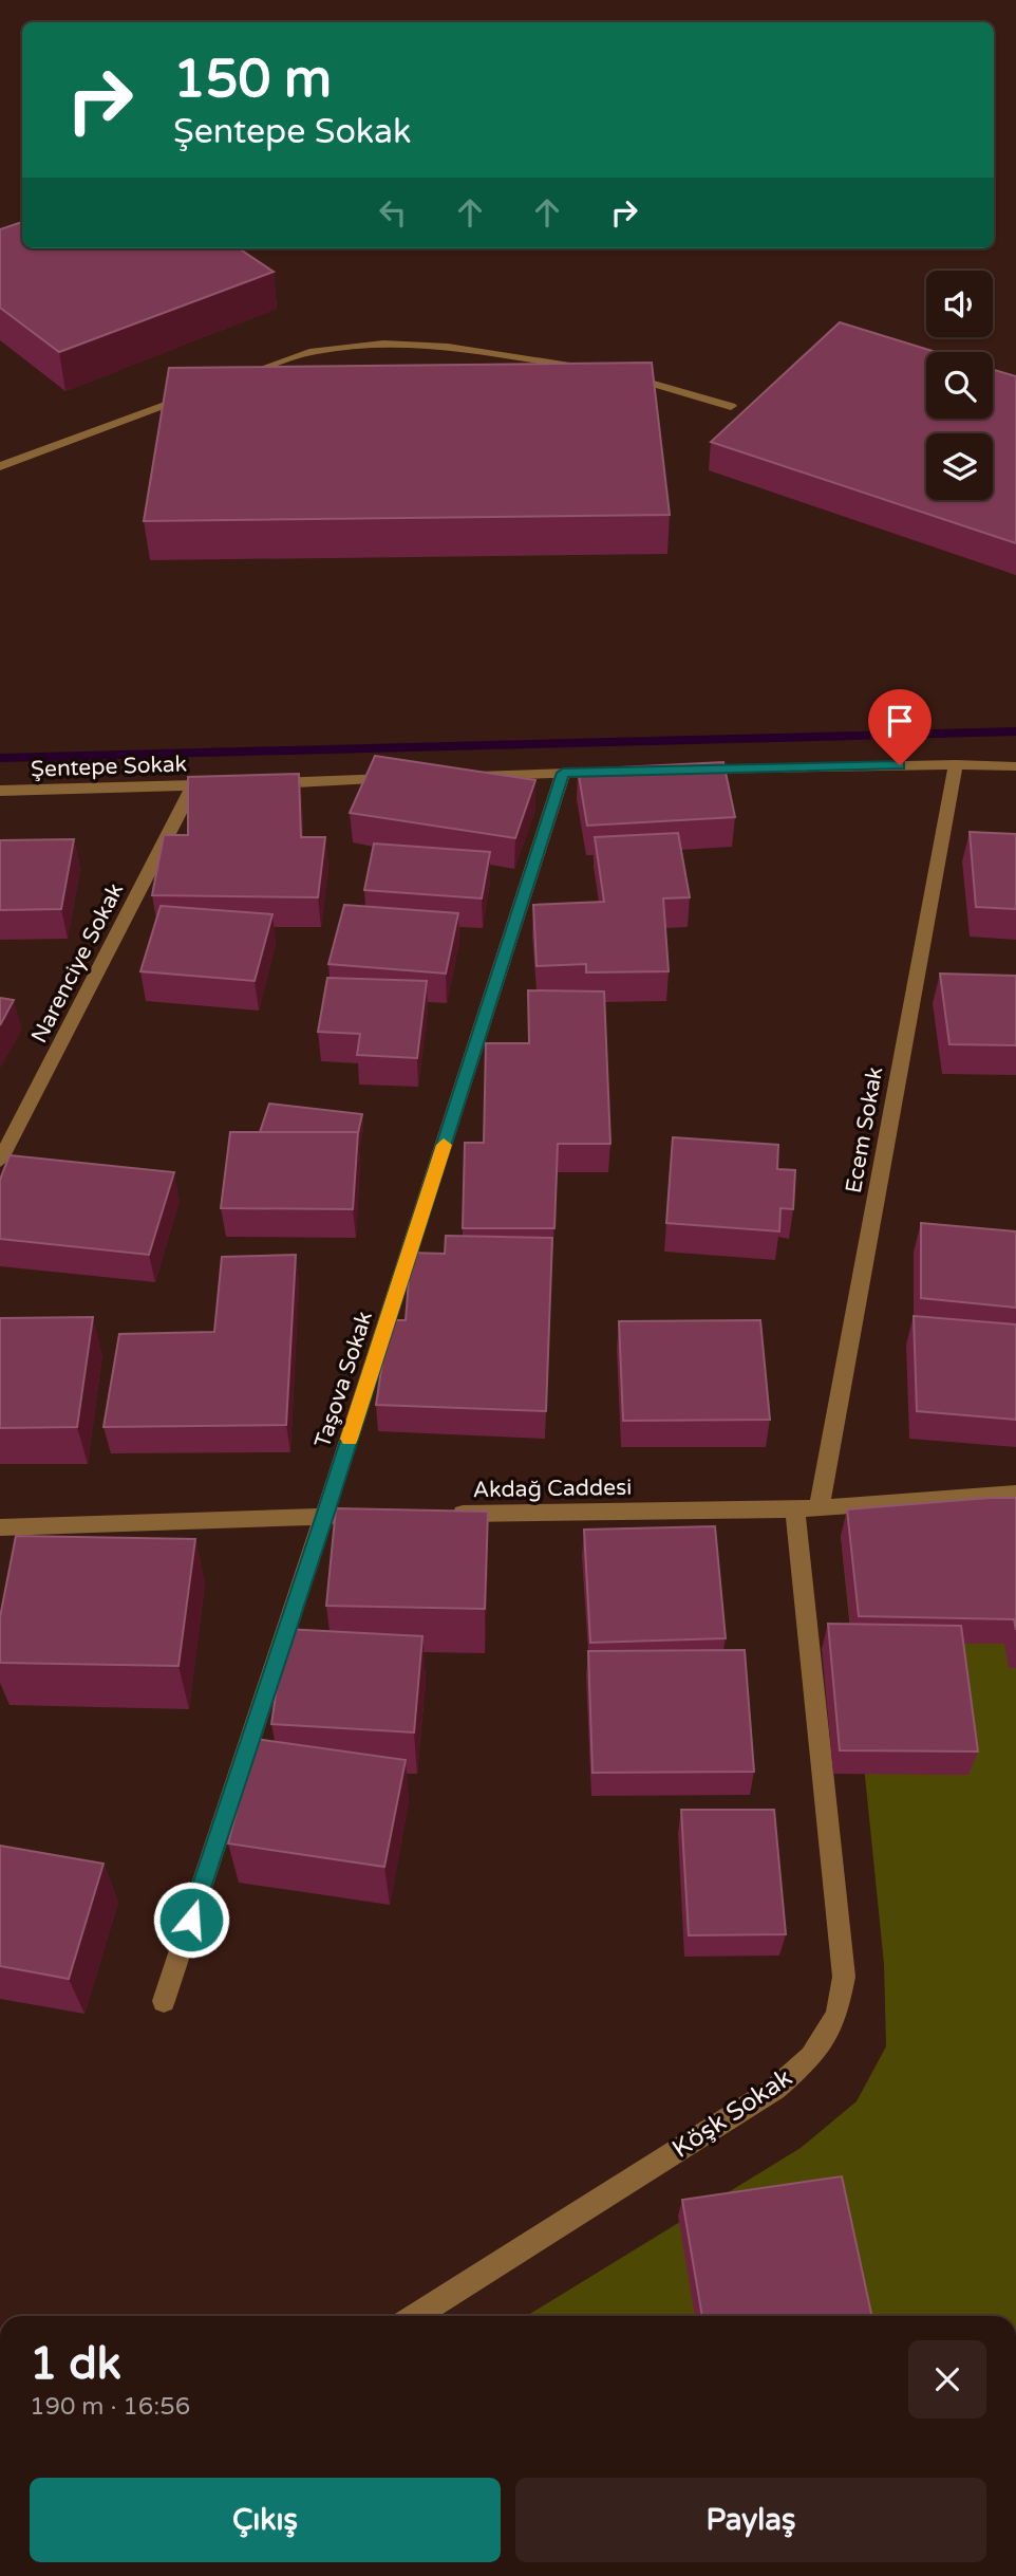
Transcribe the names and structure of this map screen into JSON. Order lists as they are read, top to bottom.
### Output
{
  "streets": {
    "street": [
      "Şentepe Sokak",
      "Narenciye Sokak",
      "Ecem Sokak",
      "Taşova Sokak",
      "Akdağ Caddesi",
      "Köşk Sokak"
    ]
  },
  "crossings": [
    ["Şentepe Sokak", "Narenciye Sokak"],
    ["Ecem Sokak", "Akdağ Caddesi"],
    ["Akdağ Caddesi", "Köşk Sokak"]
  ],
  "page": {
    "turn": ["150 m", "Şentepe Sokak"],
    "heading": ["1 dk", "190 m · 16:56"],
    "buttons": ["Çıkış", "Paylaş"]
  }
}
